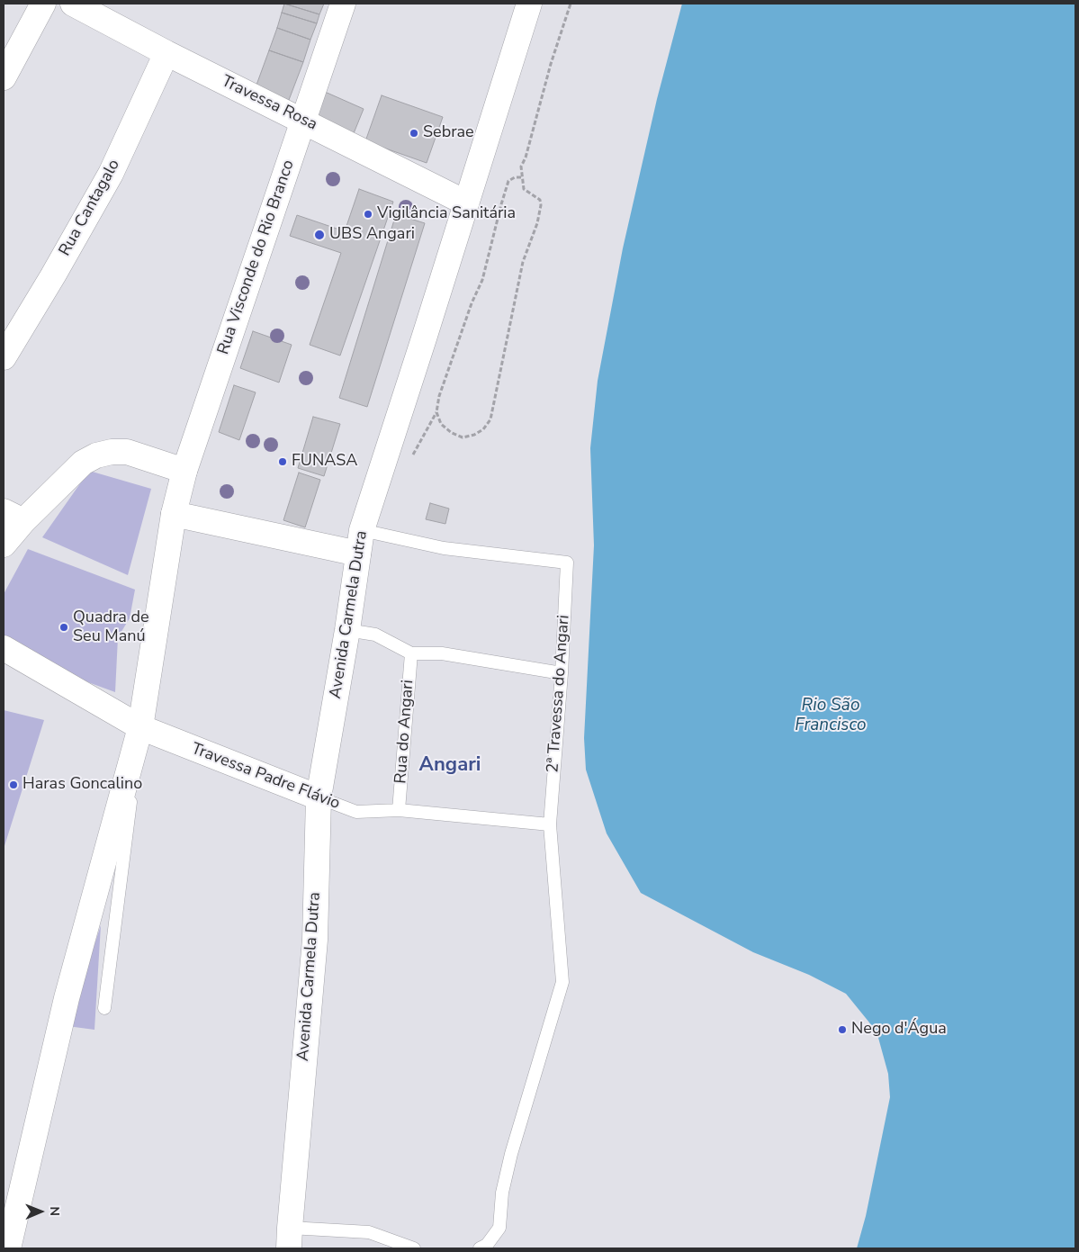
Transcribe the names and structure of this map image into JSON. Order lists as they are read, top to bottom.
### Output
{
  "streets": {
    "street": [
      "Travessa Rosa",
      "Rua Cantagalo",
      "Rua Visconde do Rio Branco",
      "Avenida Carmela Dutra",
      "Travessa Padre Flávio"
    ],
    "lane": ["2ª Travessa do Angari", "Rua do Angari"]
  },
  "crossings": [
    ["Travessa Rosa", "Rua Cantagalo"],
    ["Travessa Rosa", "Rua Visconde do Rio Branco"],
    ["Travessa Rosa", "Avenida Carmela Dutra"],
    ["Rua Visconde do Rio Branco", "Travessa Padre Flávio"],
    ["Avenida Carmela Dutra", "2ª Travessa do Angari"],
    ["Avenida Carmela Dutra", "Travessa Padre Flávio"],
    ["2ª Travessa do Angari", "Travessa Padre Flávio"],
    ["Rua do Angari", "Travessa Padre Flávio"]
  ],
  "districts": ["Angari"],
  "water": ["Rio São Francisco"],
  "places": [
    "Sebrae",
    "Vigilância Sanitária",
    "UBS Angari",
    "FUNASA",
    "Quadra de Seu Manú",
    "Haras Goncalino",
    "Nego d'Água"
  ],
  "north": "right"
}
